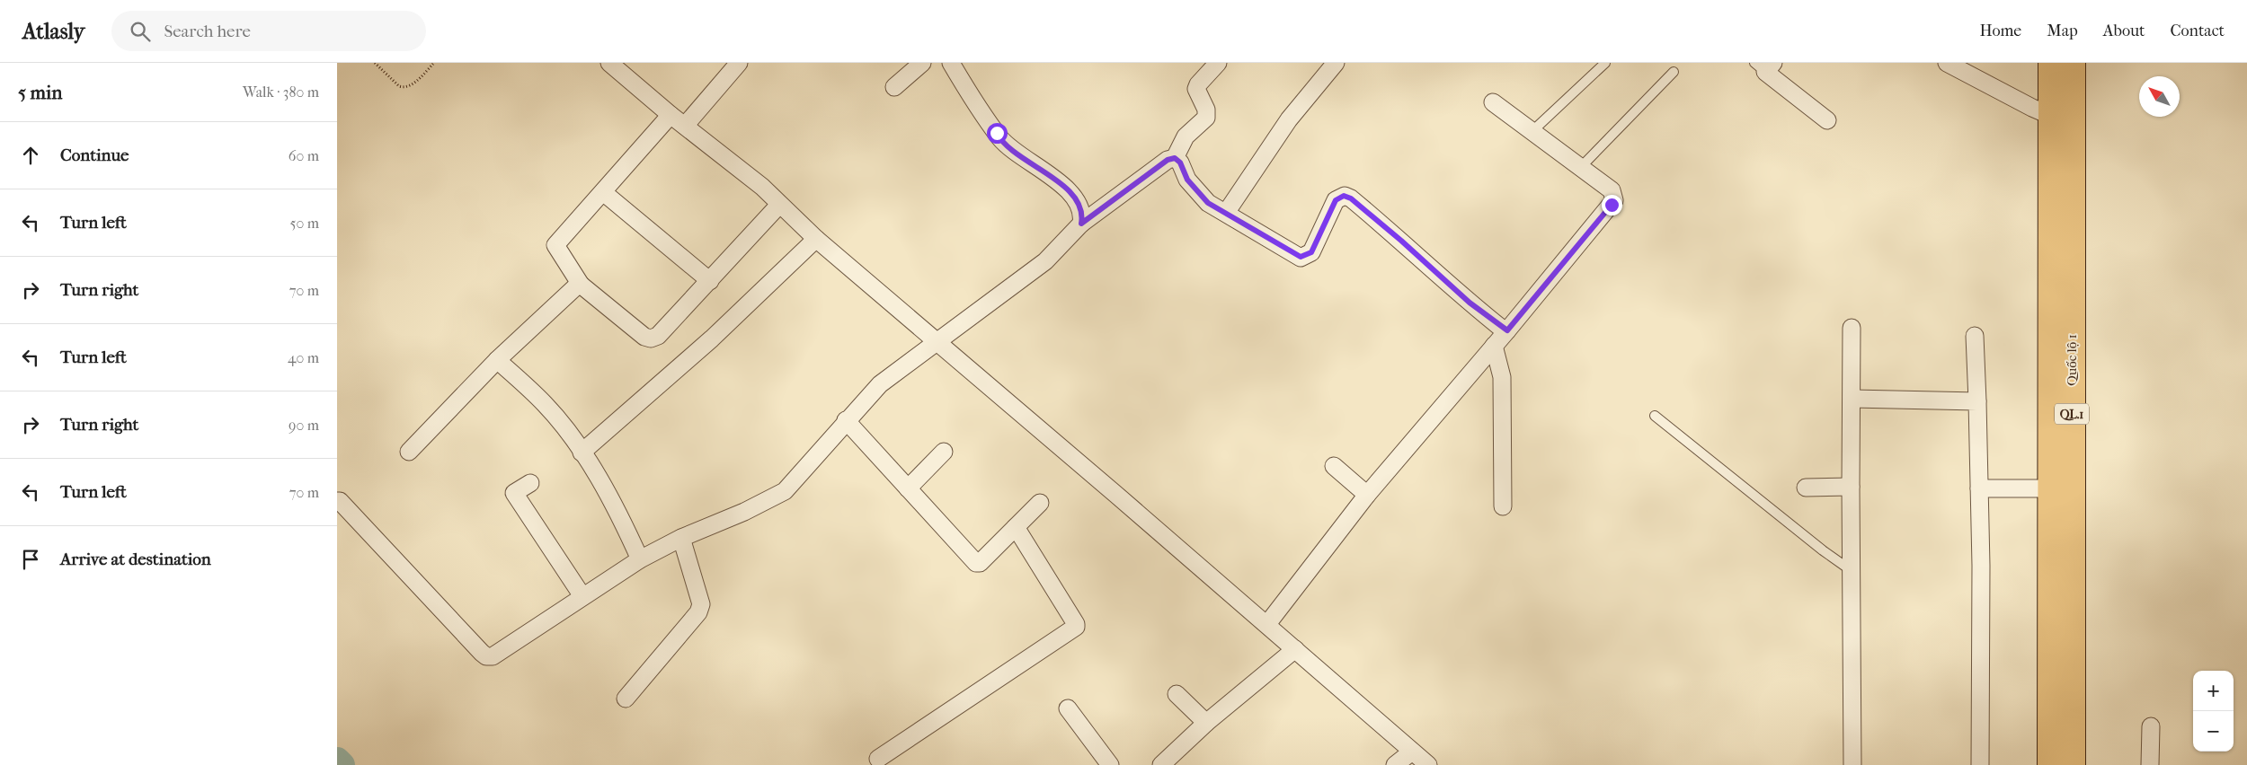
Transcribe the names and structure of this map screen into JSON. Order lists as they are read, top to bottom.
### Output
{
  "streets": {
    "highway": ["Quốc lộ 1", "QL.1"]
  },
  "north": "top left",
  "page": {
    "header": "Atlasly",
    "search": "Search here",
    "nav": [
      "Home",
      "Map",
      "About",
      "Contact"
    ],
    "heading": ["5 min", "Walk · 380 m"],
    "list": [
      ["Continue", "60 m"],
      ["Turn left", "50 m"],
      ["Turn right", "70 m"],
      ["Turn left", "40 m"],
      ["Turn right", "90 m"],
      ["Turn left", "70 m"],
      "Arrive at destination"
    ],
    "map_buttons": ["+", "−"]
  }
}
